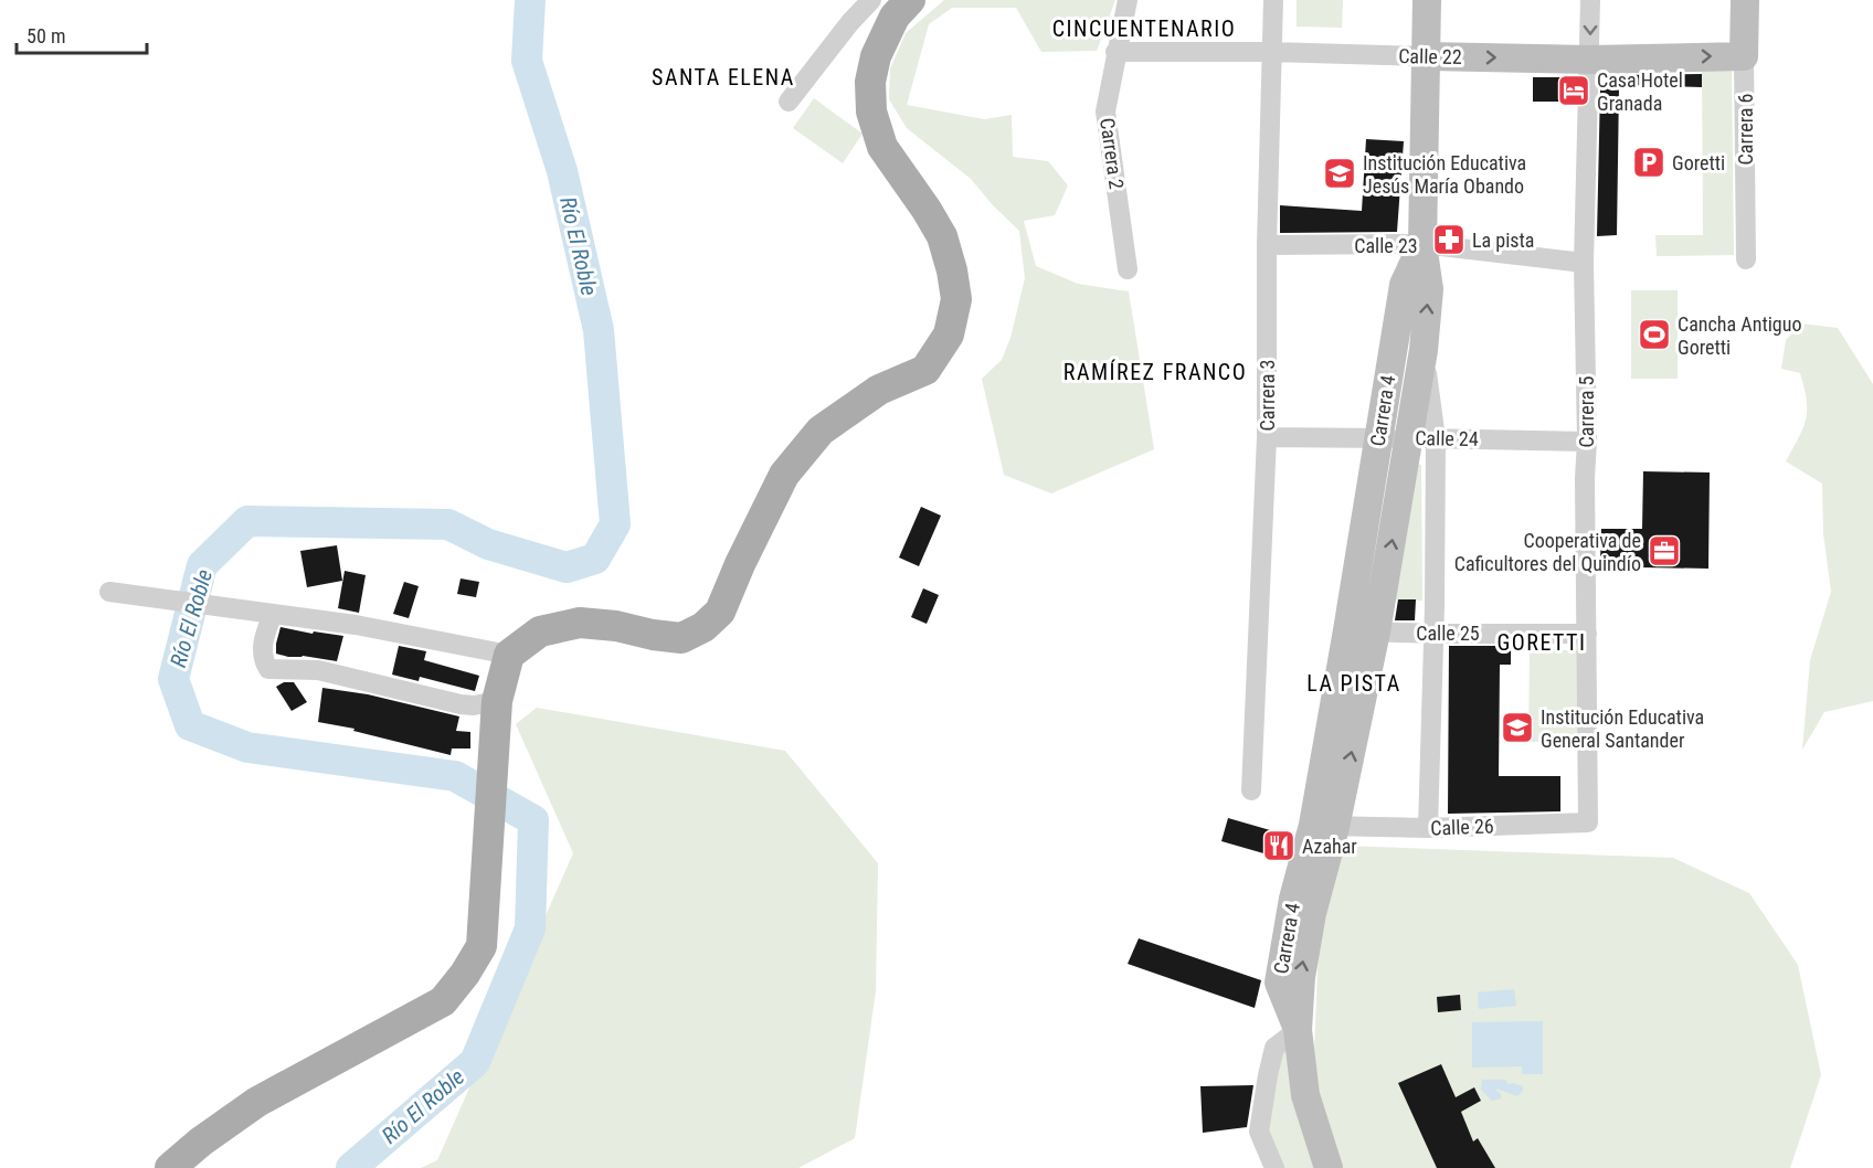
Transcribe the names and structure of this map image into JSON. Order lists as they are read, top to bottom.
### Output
{
  "streets": {
    "main road": ["Calle 22", "Carrera 6", "Carrera 4"],
    "street": [
      "Carrera 2",
      "Calle 23",
      "Carrera 3",
      "Carrera 5",
      "Calle 24",
      "Calle 25",
      "Calle 26"
    ]
  },
  "crossings": [
    ["Calle 22", "Carrera 6"],
    ["Calle 22", "Carrera 2"],
    ["Calle 22", "Carrera 3"],
    ["Calle 22", "Carrera 4"],
    ["Calle 22", "Carrera 5"],
    ["Calle 23", "Carrera 3"],
    ["Calle 23", "Carrera 4"],
    ["Calle 23", "Carrera 5"],
    ["Carrera 3", "Calle 24"],
    ["Carrera 4", "Calle 24"],
    ["Carrera 4", "Calle 25"],
    ["Carrera 4", "Calle 26"],
    ["Carrera 5", "Calle 24"],
    ["Carrera 5", "Calle 25"],
    ["Carrera 5", "Calle 26"]
  ],
  "one_way": ["Calle 22"],
  "districts": [
    "CINCUENTENARIO",
    "SANTA ELENA",
    "RAMÍREZ FRANCO",
    "GORETTI",
    "LA PISTA"
  ],
  "water": ["Río El Roble"],
  "places": {
    "hotel": ["Casa Hotel Granada"],
    "parking": ["Goretti"],
    "school or university": ["Institución Educativa Jesús María Obando", "Institución Educativa General Santander"],
    "pharmacy": ["La pista"],
    "sports": ["Cancha Antiguo Goretti"],
    "office": ["Cooperativa de Caficultores del Quindío"],
    "restaurant": ["Azahar"]
  },
  "scale_bar": "50 m"
}
